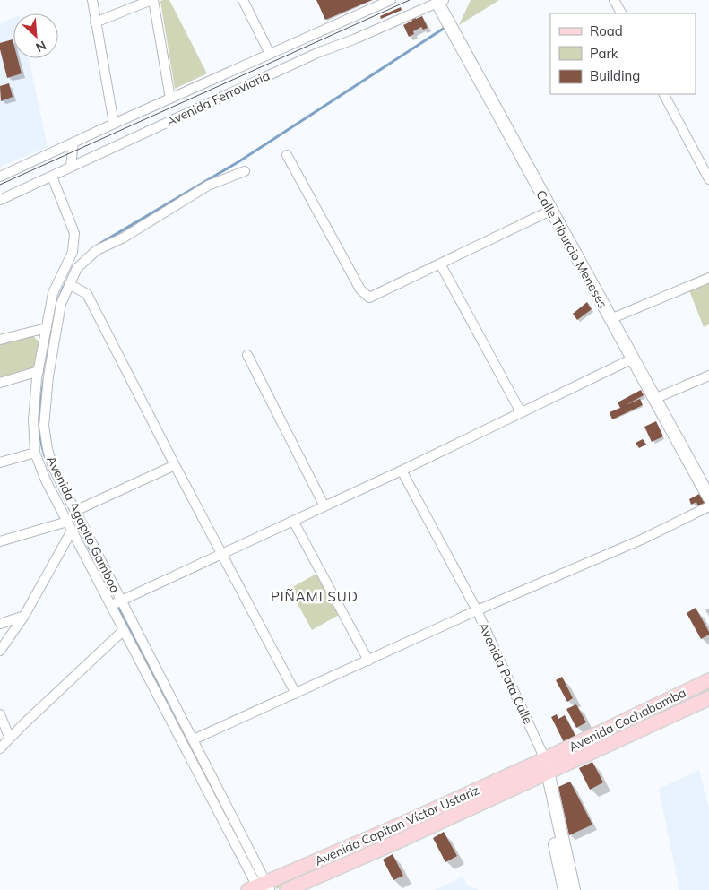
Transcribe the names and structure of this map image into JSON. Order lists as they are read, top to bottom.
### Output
{
  "streets": {
    "main road": ["Avenida Cochabamba", "Avenida Capitan Víctor Ustariz"],
    "street": [
      "Avenida Ferroviaria",
      "Calle Tiburcio Meneses",
      "Avenida Agapito Gamboa",
      "Avenida Pata Calle"
    ]
  },
  "crossings": [
    ["Avenida Ferroviaria", "Calle Tiburcio Meneses"],
    ["Avenida Ferroviaria", "Avenida Agapito Gamboa"],
    ["Avenida Agapito Gamboa", "Avenida Capitan Víctor Ustariz"],
    ["Avenida Pata Calle", "Avenida Cochabamba"],
    ["Avenida Pata Calle", "Avenida Capitan Víctor Ustariz"],
    ["Avenida Cochabamba", "Avenida Capitan Víctor Ustariz"]
  ],
  "districts": ["PIÑAMI SUD"],
  "legend": ["Road", "Park", "Building"],
  "north": "bottom right"
}
